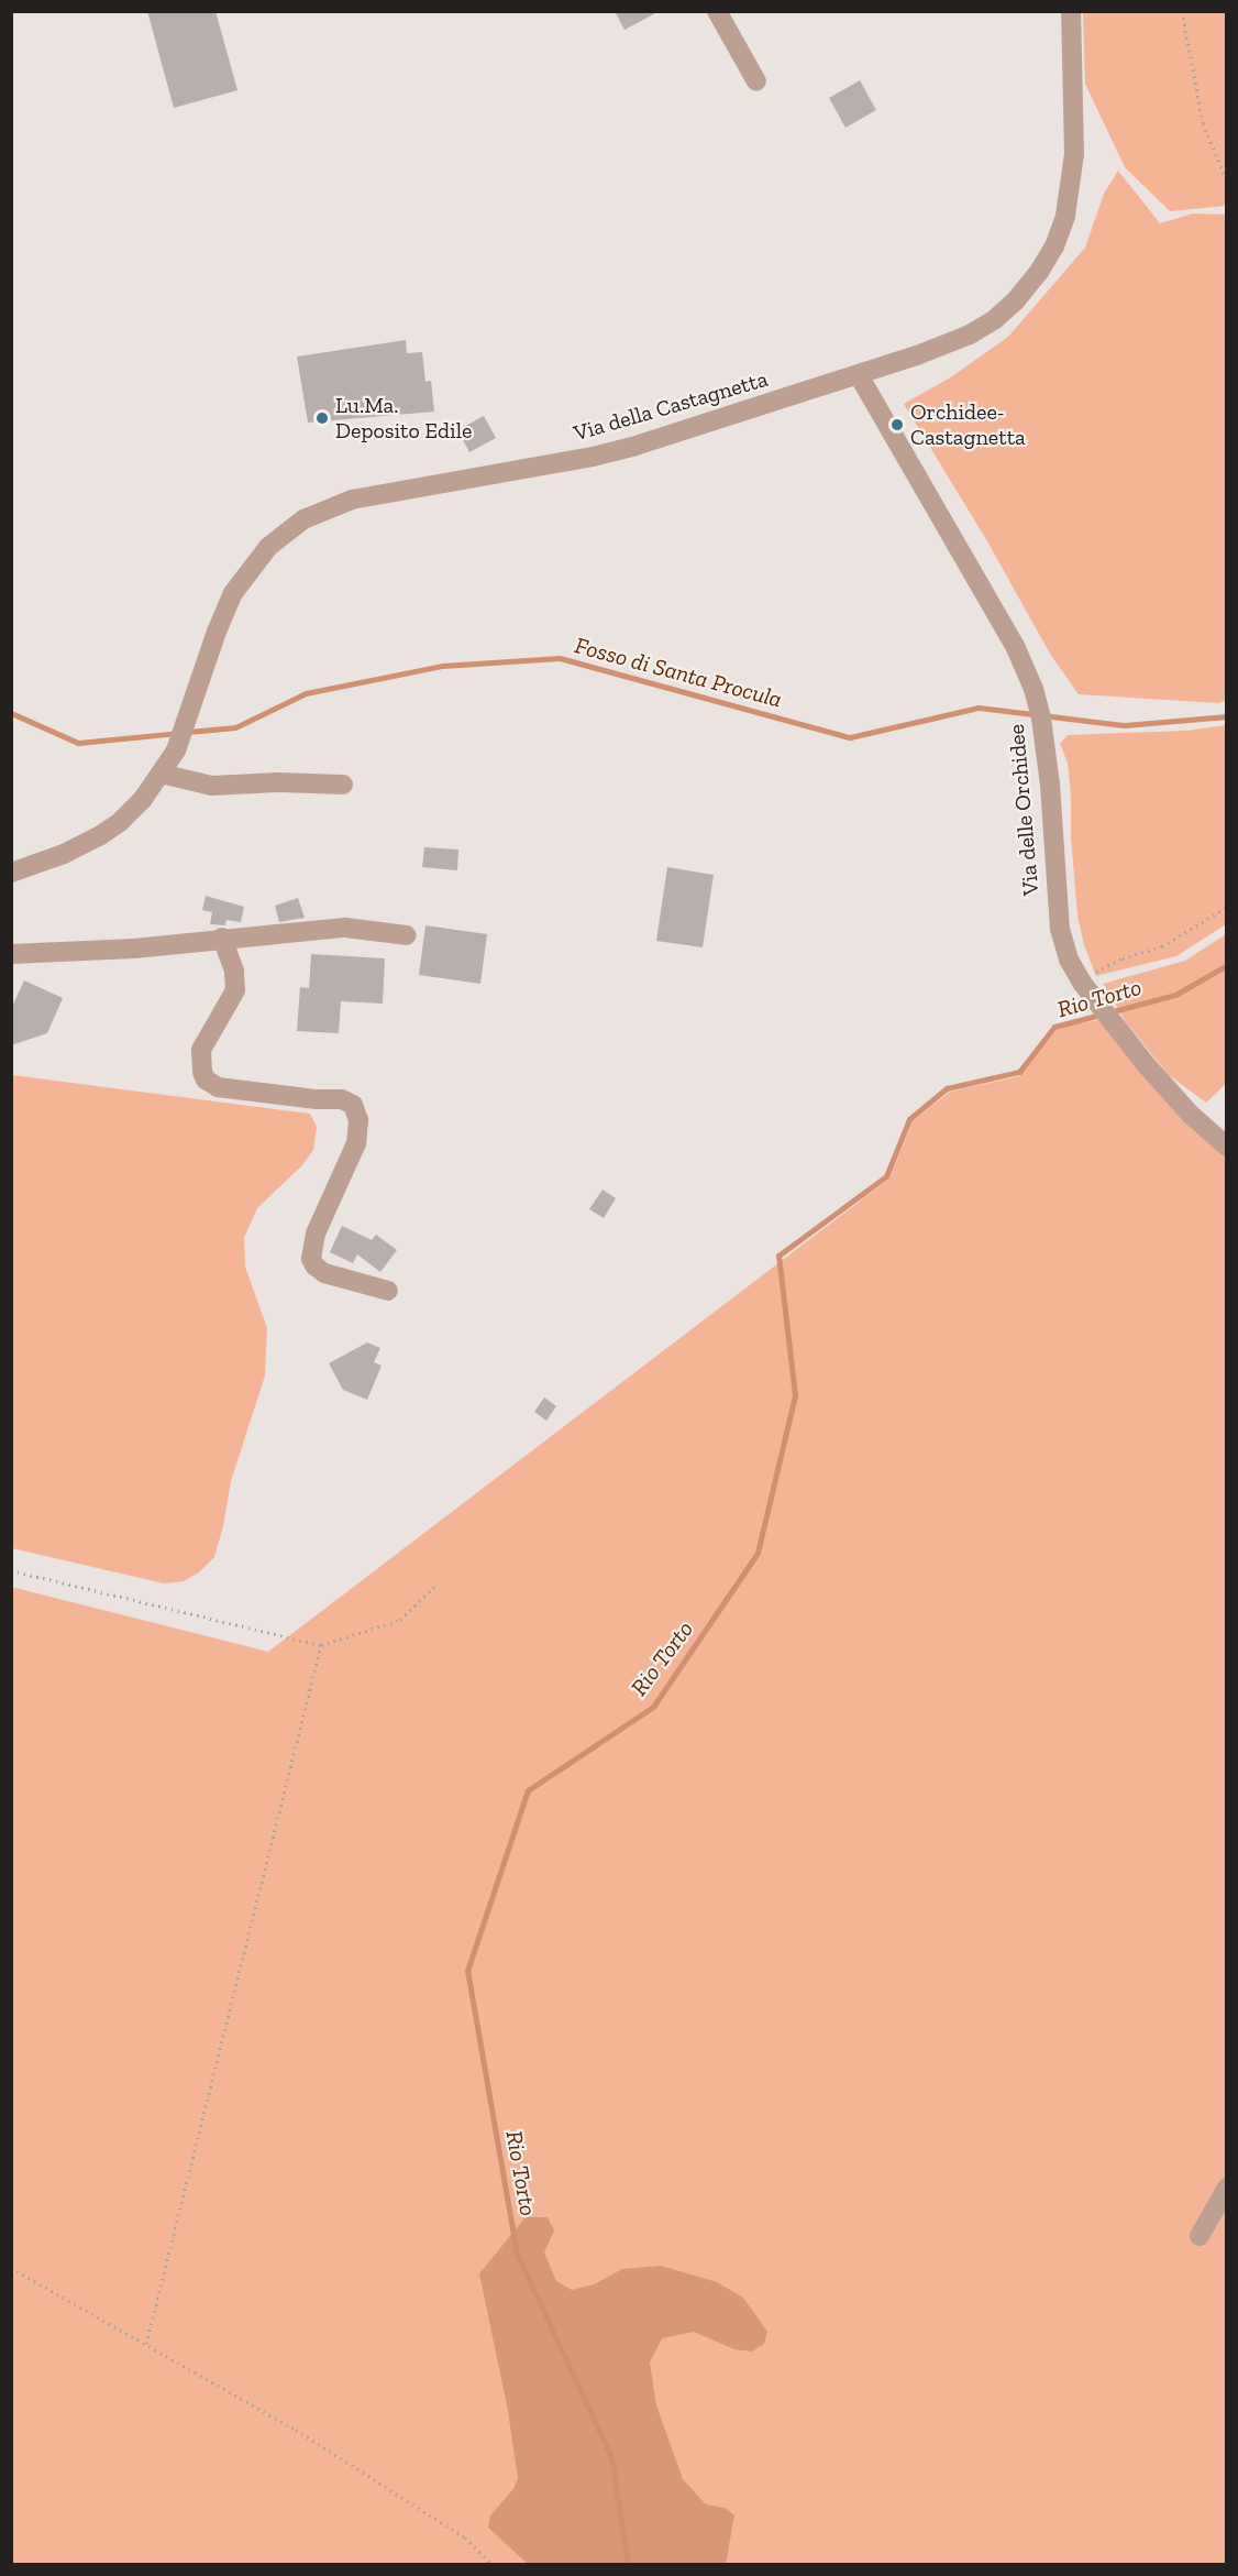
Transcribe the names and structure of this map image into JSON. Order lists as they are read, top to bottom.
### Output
{
  "streets": {
    "street": ["Via della Castagnetta", "Via delle Orchidee"]
  },
  "crossings": [
    ["Via della Castagnetta", "Via delle Orchidee"]
  ],
  "water": ["Fosso di Santa Procula", "Rio Torto"],
  "places": ["Lu.Ma. Deposito Edile", "Orchidee- Castagnetta"]
}
